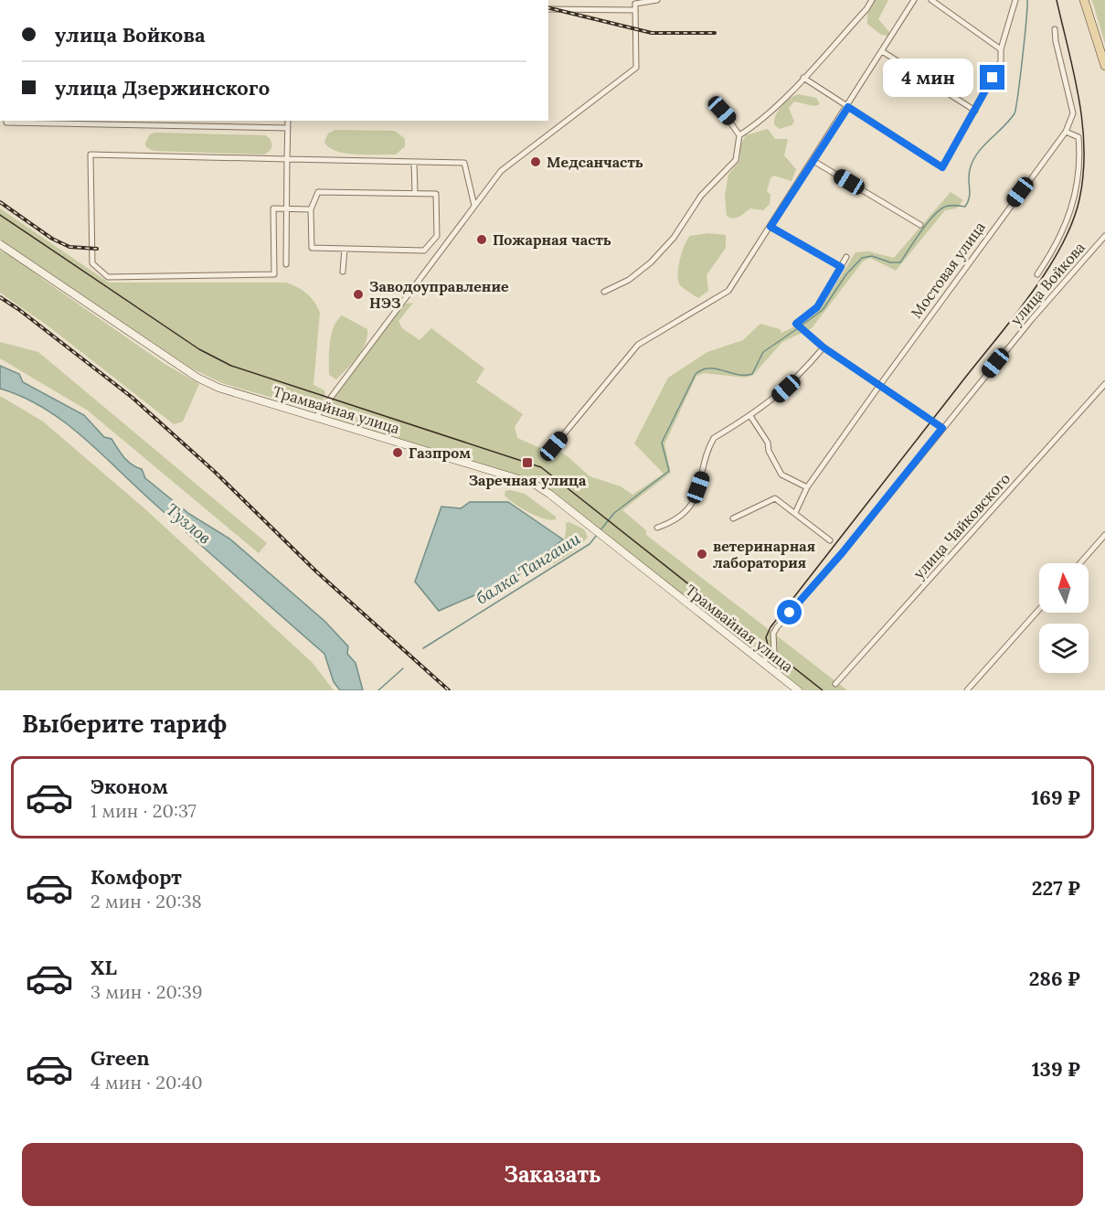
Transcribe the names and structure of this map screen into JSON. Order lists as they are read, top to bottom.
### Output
{
  "streets": {
    "main road": ["Трамвайная улица"],
    "street": ["Мостовая улица", "улица Войкова", "улица Чайковского"]
  },
  "crossings": [
    ["улица Войкова", "Трамвайная улица"]
  ],
  "water": ["Тузлов", "балка Тангаши"],
  "places": {
    "other": [
      "Медсанчасть",
      "Пожарная часть",
      "Заводоуправление НЭЗ",
      "Газпром",
      "ветеринарная лаборатория"
    ],
    "transit": ["Заречная улица"]
  },
  "north": "top",
  "page": {
    "banner": ["улица Войкова", "улица Дзержинского"],
    "bubble": "4 мин",
    "heading": "Выберите тариф",
    "list": [
      {
        "name": "Эконом",
        "note": "1 мин · 20:37",
        "value": "169 ₽"
      },
      {
        "name": "Комфорт",
        "note": "2 мин · 20:38",
        "value": "227 ₽"
      },
      {
        "name": "XL",
        "note": "3 мин · 20:39",
        "value": "286 ₽"
      },
      {
        "name": "Green",
        "note": "4 мин · 20:40",
        "value": "139 ₽"
      }
    ],
    "buttons": "Заказать"
  }
}
